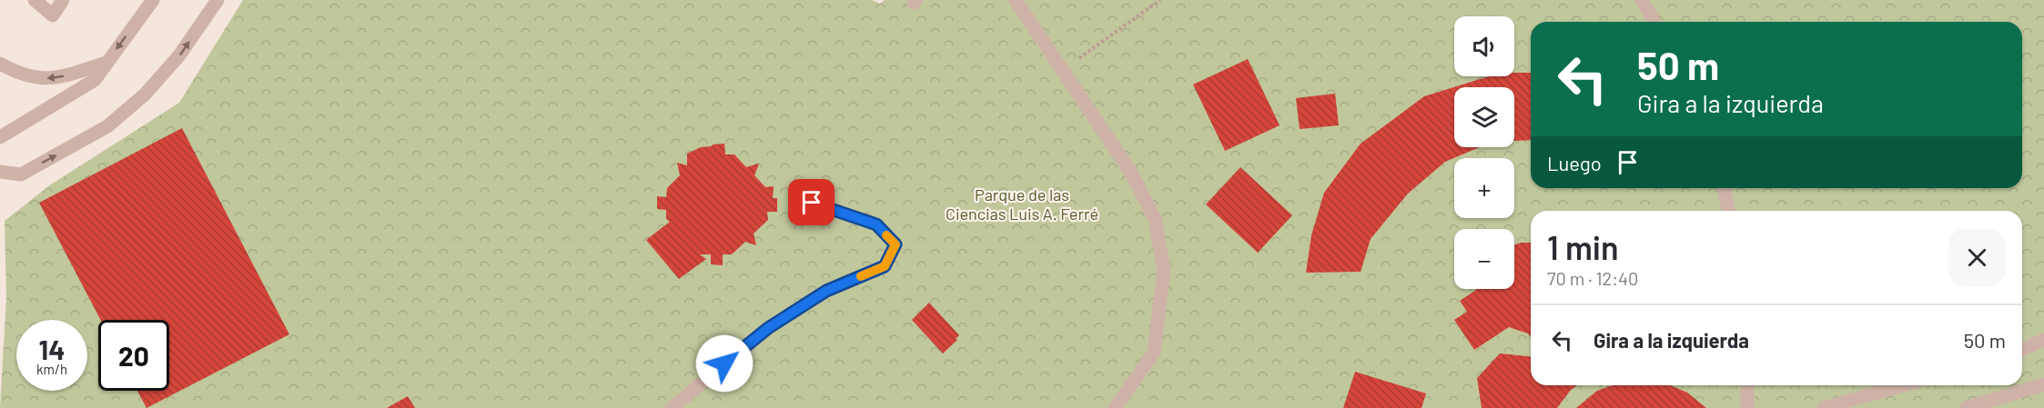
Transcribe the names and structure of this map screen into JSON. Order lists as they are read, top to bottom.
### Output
{
  "parks": ["Parque de las Ciencias Luis A. Ferré"],
  "page": {
    "map_buttons": ["+", "−"],
    "turn": ["50 m", "Gira a la izquierda"],
    "then": "Luego",
    "heading": ["1 min", "70 m · 12:40"],
    "list": [
      {
        "name": "Gira a la izquierda",
        "value": "50 m"
      }
    ],
    "speed": "14 km/h",
    "limit": "20"
  }
}
